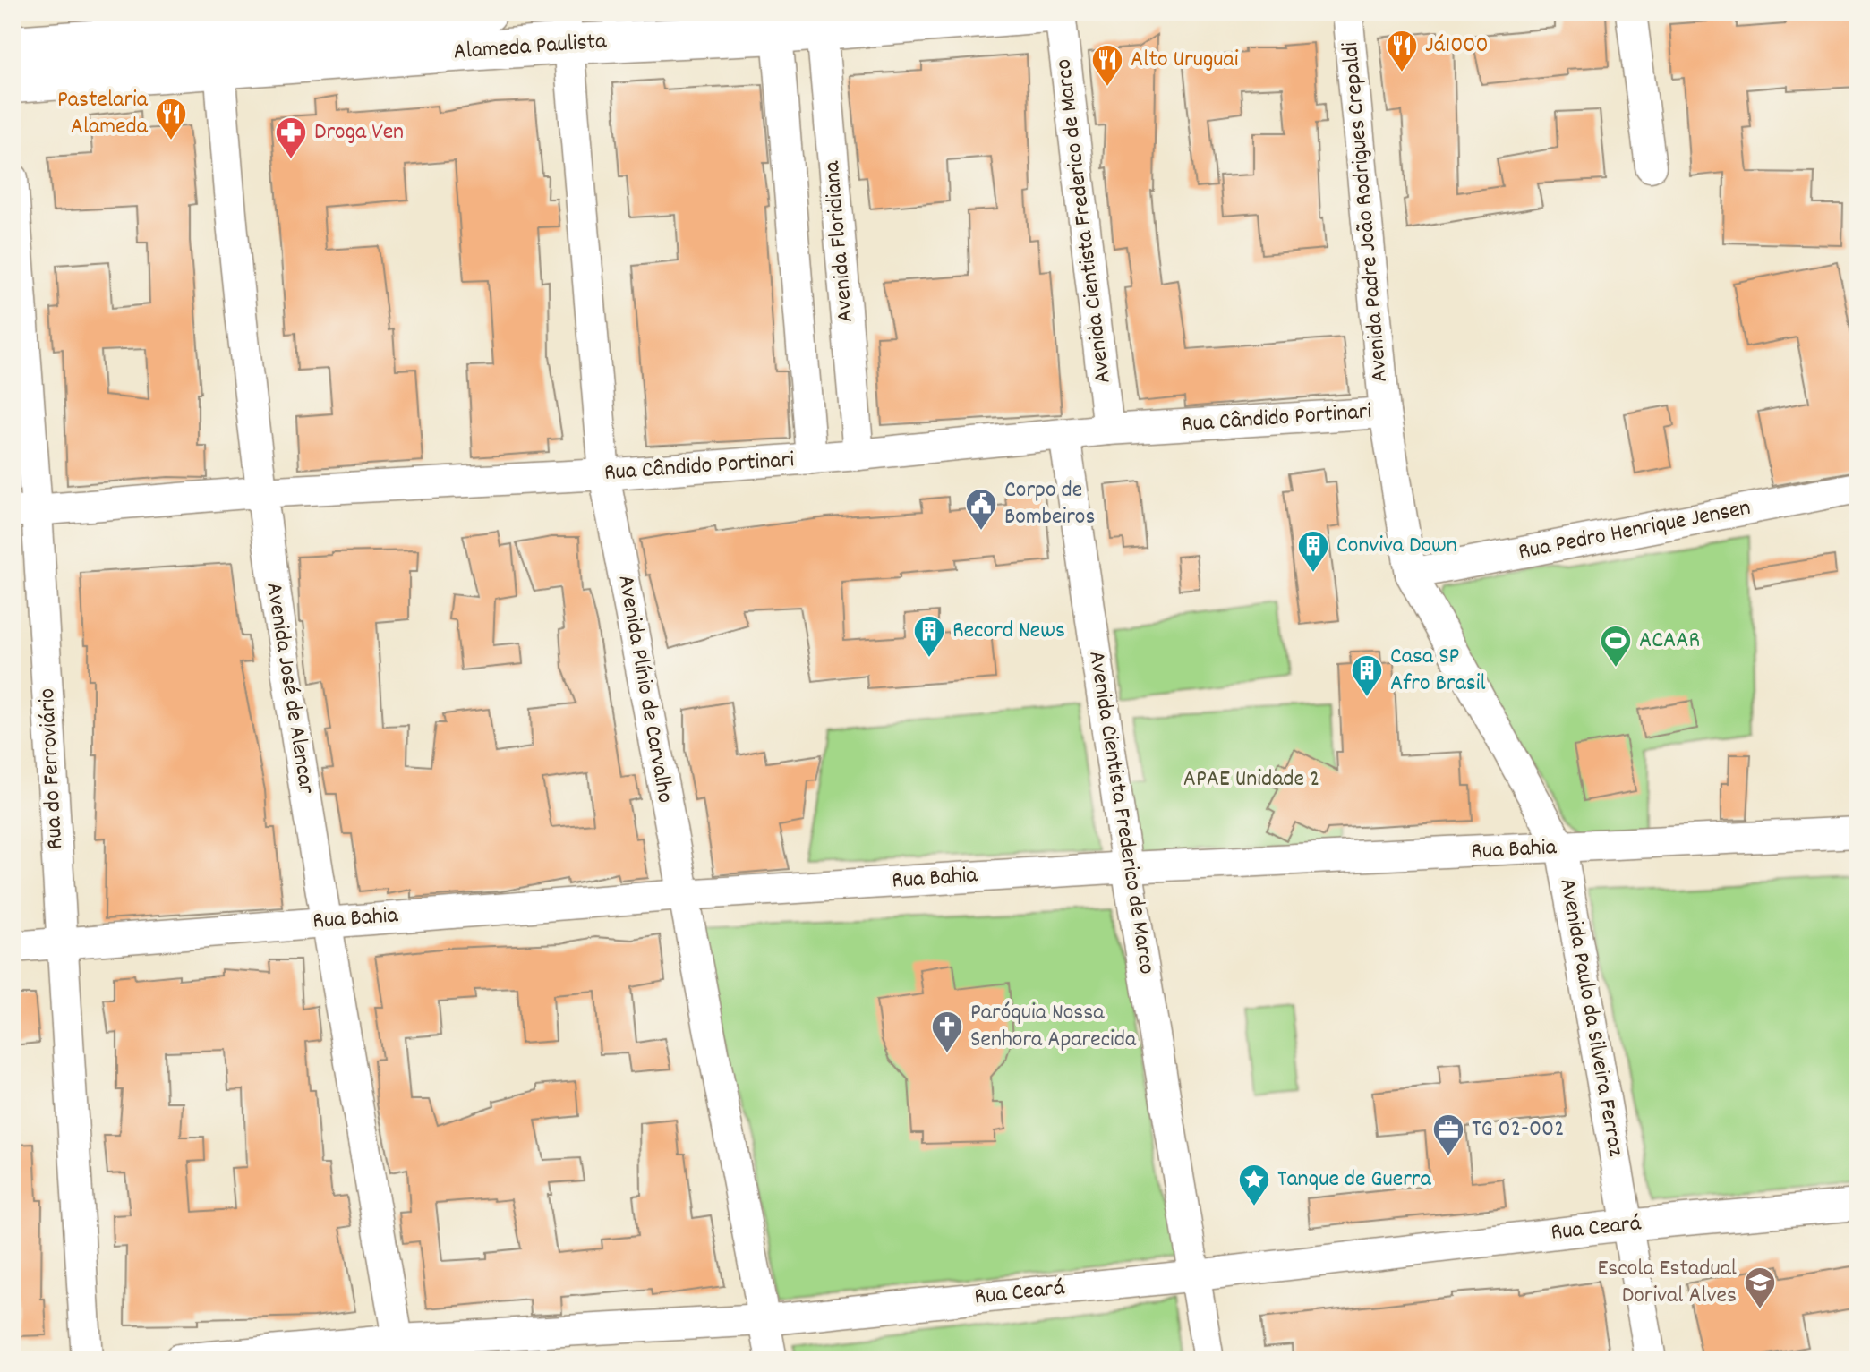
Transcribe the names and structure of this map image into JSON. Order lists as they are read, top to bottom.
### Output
{
  "streets": {
    "main road": ["Alameda Paulista"],
    "street": [
      "Avenida Padre João Rodrigues Crepaldi",
      "Avenida Cientista Frederico de Marco",
      "Avenida Floridiana",
      "Rua Cândido Portinari",
      "Rua Pedro Henrique Jensen",
      "Avenida José de Alencar",
      "Avenida Plínio de Carvalho",
      "Rua do Ferroviário",
      "Rua Bahia",
      "Avenida Paulo da Silveira Ferraz",
      "Rua Ceará"
    ]
  },
  "crossings": [
    ["Alameda Paulista", "Avenida Floridiana"],
    ["Alameda Paulista", "Avenida José de Alencar"],
    ["Alameda Paulista", "Avenida Plínio de Carvalho"],
    ["Avenida Padre João Rodrigues Crepaldi", "Rua Cândido Portinari"],
    ["Avenida Padre João Rodrigues Crepaldi", "Avenida Paulo da Silveira Ferraz"],
    ["Avenida Cientista Frederico de Marco", "Rua Cândido Portinari"],
    ["Avenida Cientista Frederico de Marco", "Rua Bahia"],
    ["Avenida Cientista Frederico de Marco", "Rua Ceará"],
    ["Avenida Floridiana", "Rua Cândido Portinari"],
    ["Rua Cândido Portinari", "Avenida José de Alencar"],
    ["Rua Cândido Portinari", "Avenida Plínio de Carvalho"],
    ["Rua Cândido Portinari", "Rua do Ferroviário"],
    ["Rua Cândido Portinari", "Avenida Paulo da Silveira Ferraz"],
    ["Rua Pedro Henrique Jensen", "Avenida Paulo da Silveira Ferraz"],
    ["Avenida José de Alencar", "Rua Bahia"],
    ["Avenida José de Alencar", "Rua Ceará"],
    ["Avenida Plínio de Carvalho", "Rua Bahia"],
    ["Avenida Plínio de Carvalho", "Rua Ceará"],
    ["Rua do Ferroviário", "Rua Bahia"],
    ["Rua Bahia", "Avenida Paulo da Silveira Ferraz"],
    ["Avenida Paulo da Silveira Ferraz", "Rua Ceará"]
  ],
  "parks": ["APAE Unidade 2"],
  "places": {
    "restaurant": ["Já1000", "Alto Uruguai", "Pastelaria Alameda"],
    "pharmacy": ["Droga Ven"],
    "public building": ["Corpo de Bombeiros"],
    "building": ["Conviva Down", "Record News", "Casa SP Afro Brasil"],
    "sports": ["ACAAR"],
    "church": ["Paróquia Nossa Senhora Aparecida"],
    "office": ["TG 02-002"],
    "place": ["Tanque de Guerra"],
    "school or university": ["Escola Estadual Dorival Alves"]
  }
}
